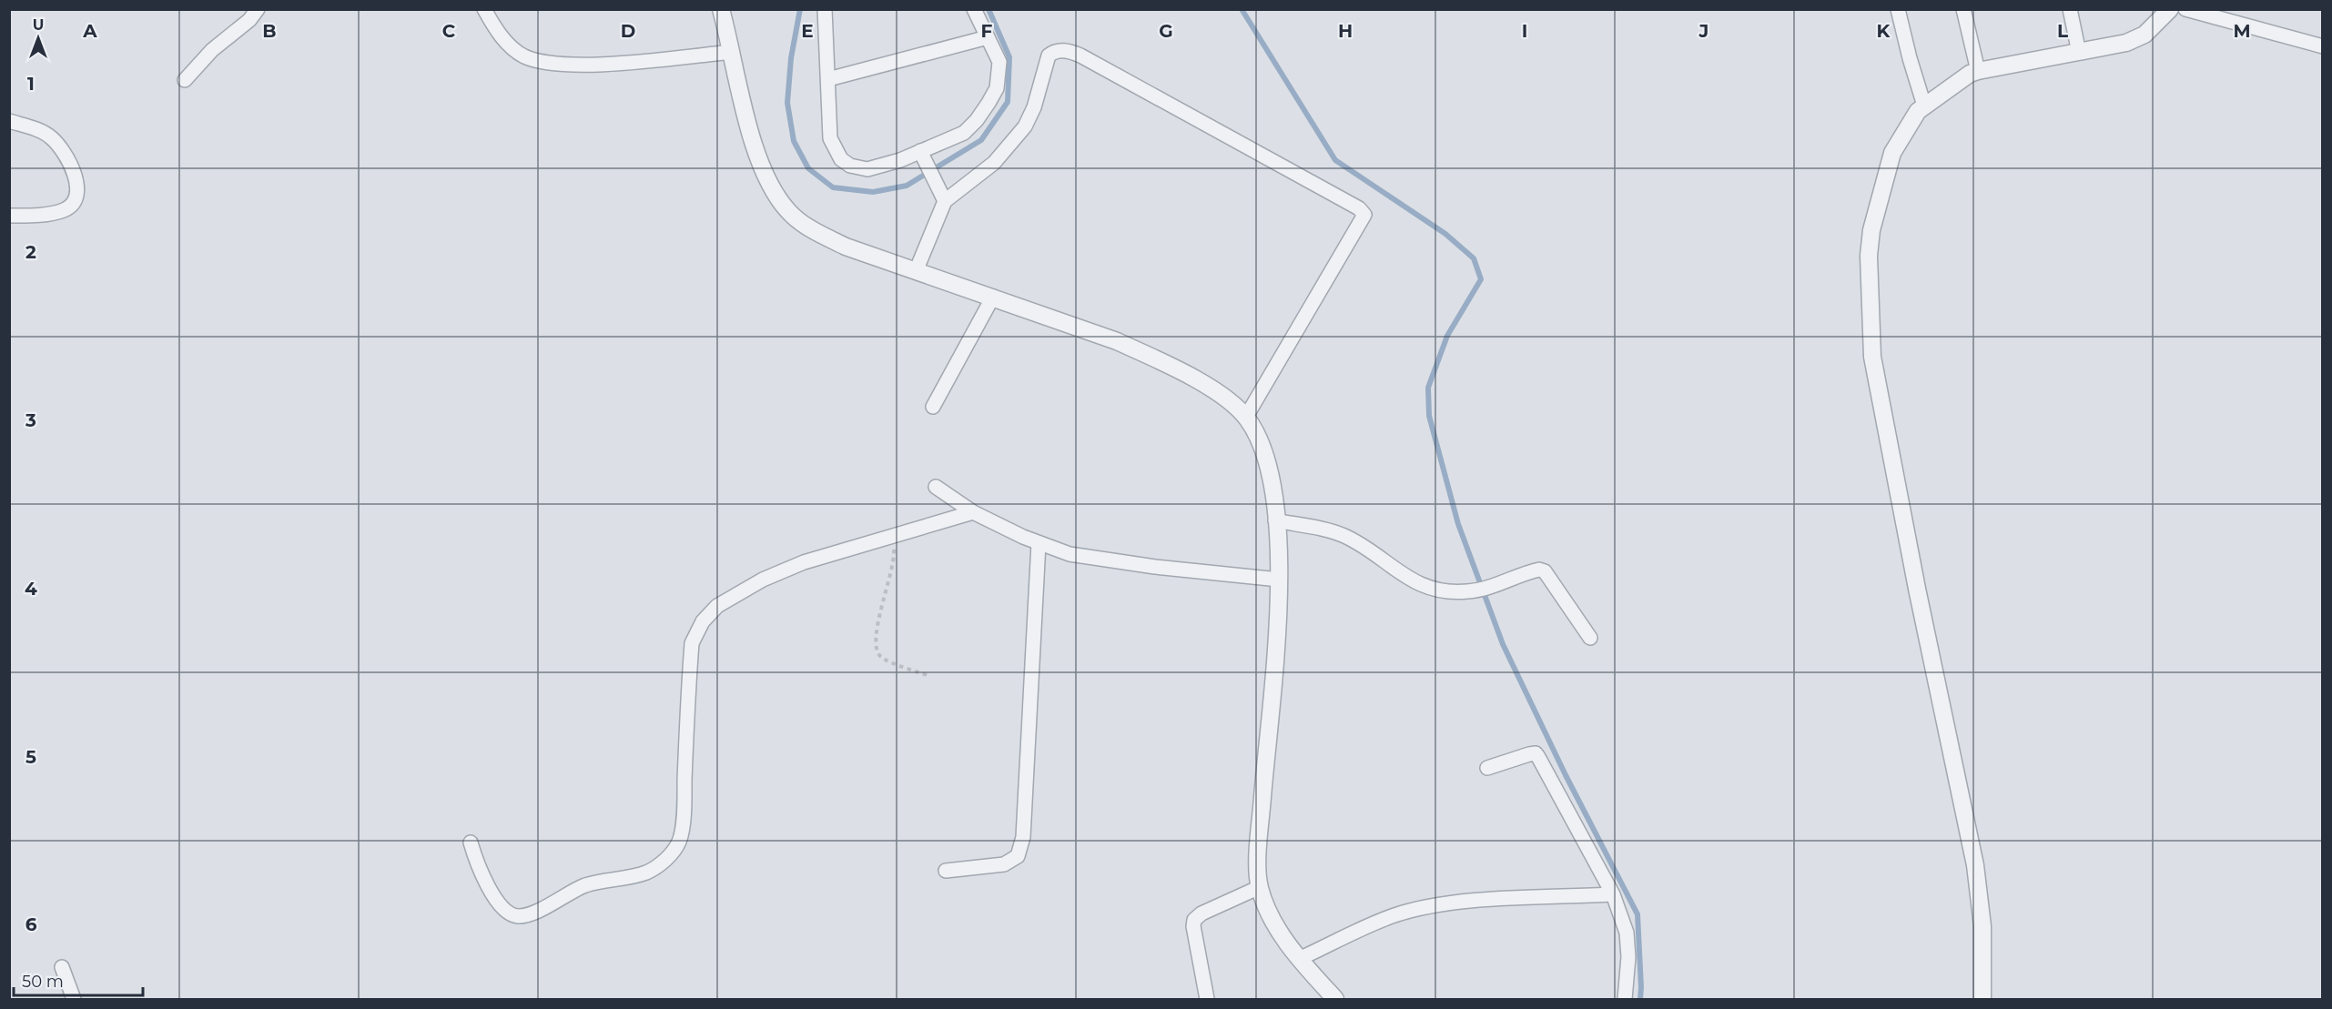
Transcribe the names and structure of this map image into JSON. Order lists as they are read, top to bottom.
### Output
{
  "scale_bar": "50 m",
  "north": "top",
  "grid": {
    "columns": [
      "A",
      "B",
      "C",
      "D",
      "E",
      "F",
      "G",
      "H",
      "I",
      "J",
      "K",
      "L",
      "M"
    ],
    "rows": [
      "1",
      "2",
      "3",
      "4",
      "5",
      "6"
    ]
  }
}
